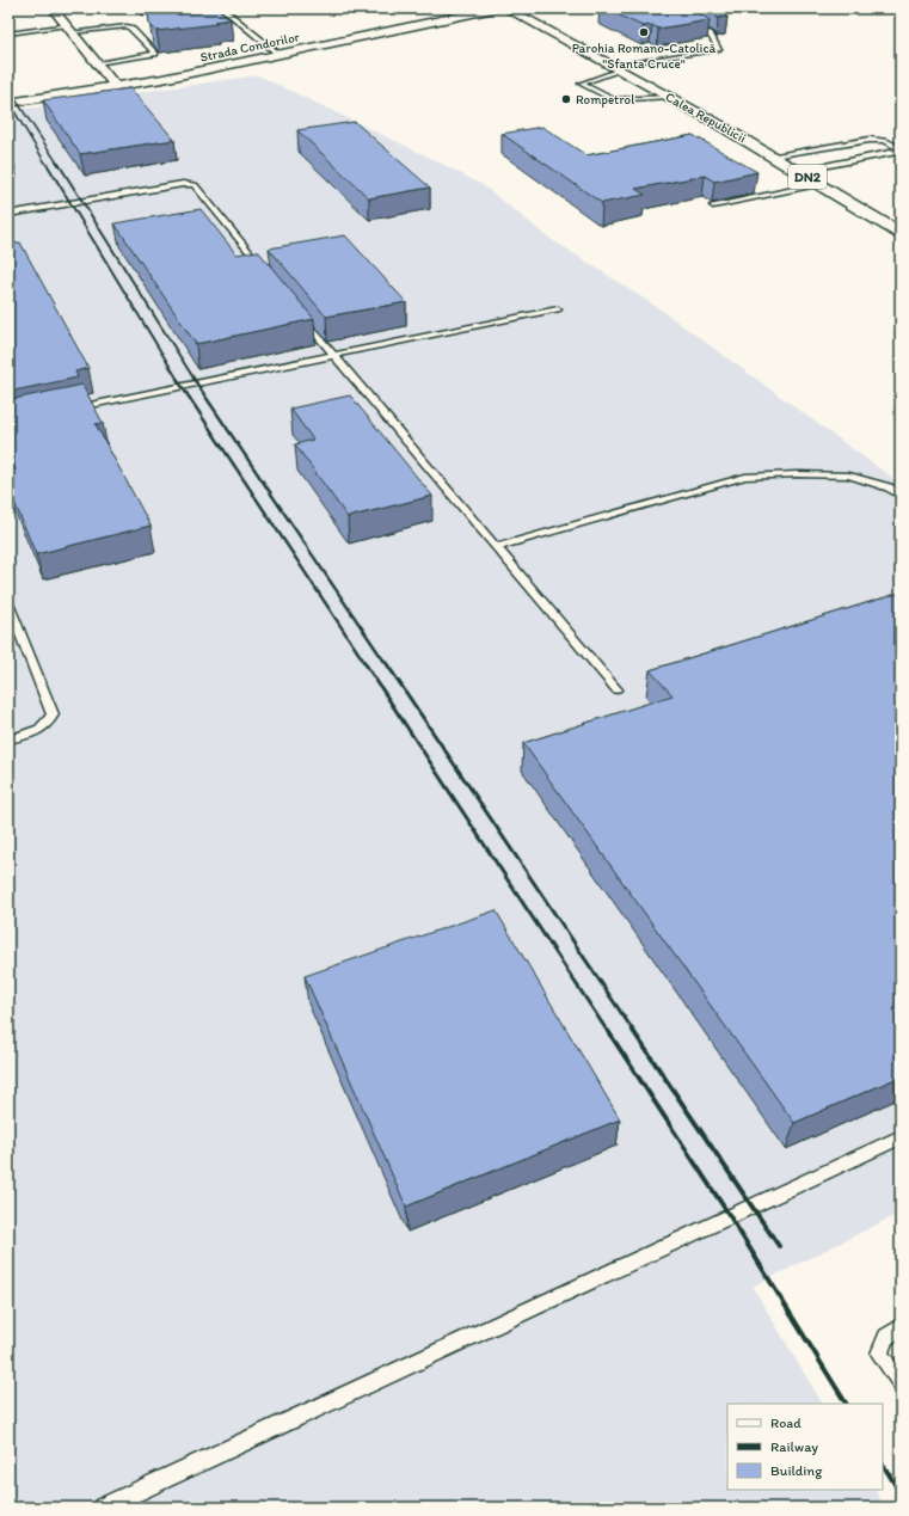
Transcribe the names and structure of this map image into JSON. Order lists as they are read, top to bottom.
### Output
{
  "streets": {
    "main road": ["Calea Republicii", "DN2"],
    "street": ["Strada Condorilor"]
  },
  "places": ["Parohia Romano-Catolică \"Sfanta Cruce\"", "Rompetrol"],
  "legend": ["Road", "Railway", "Building"]
}
